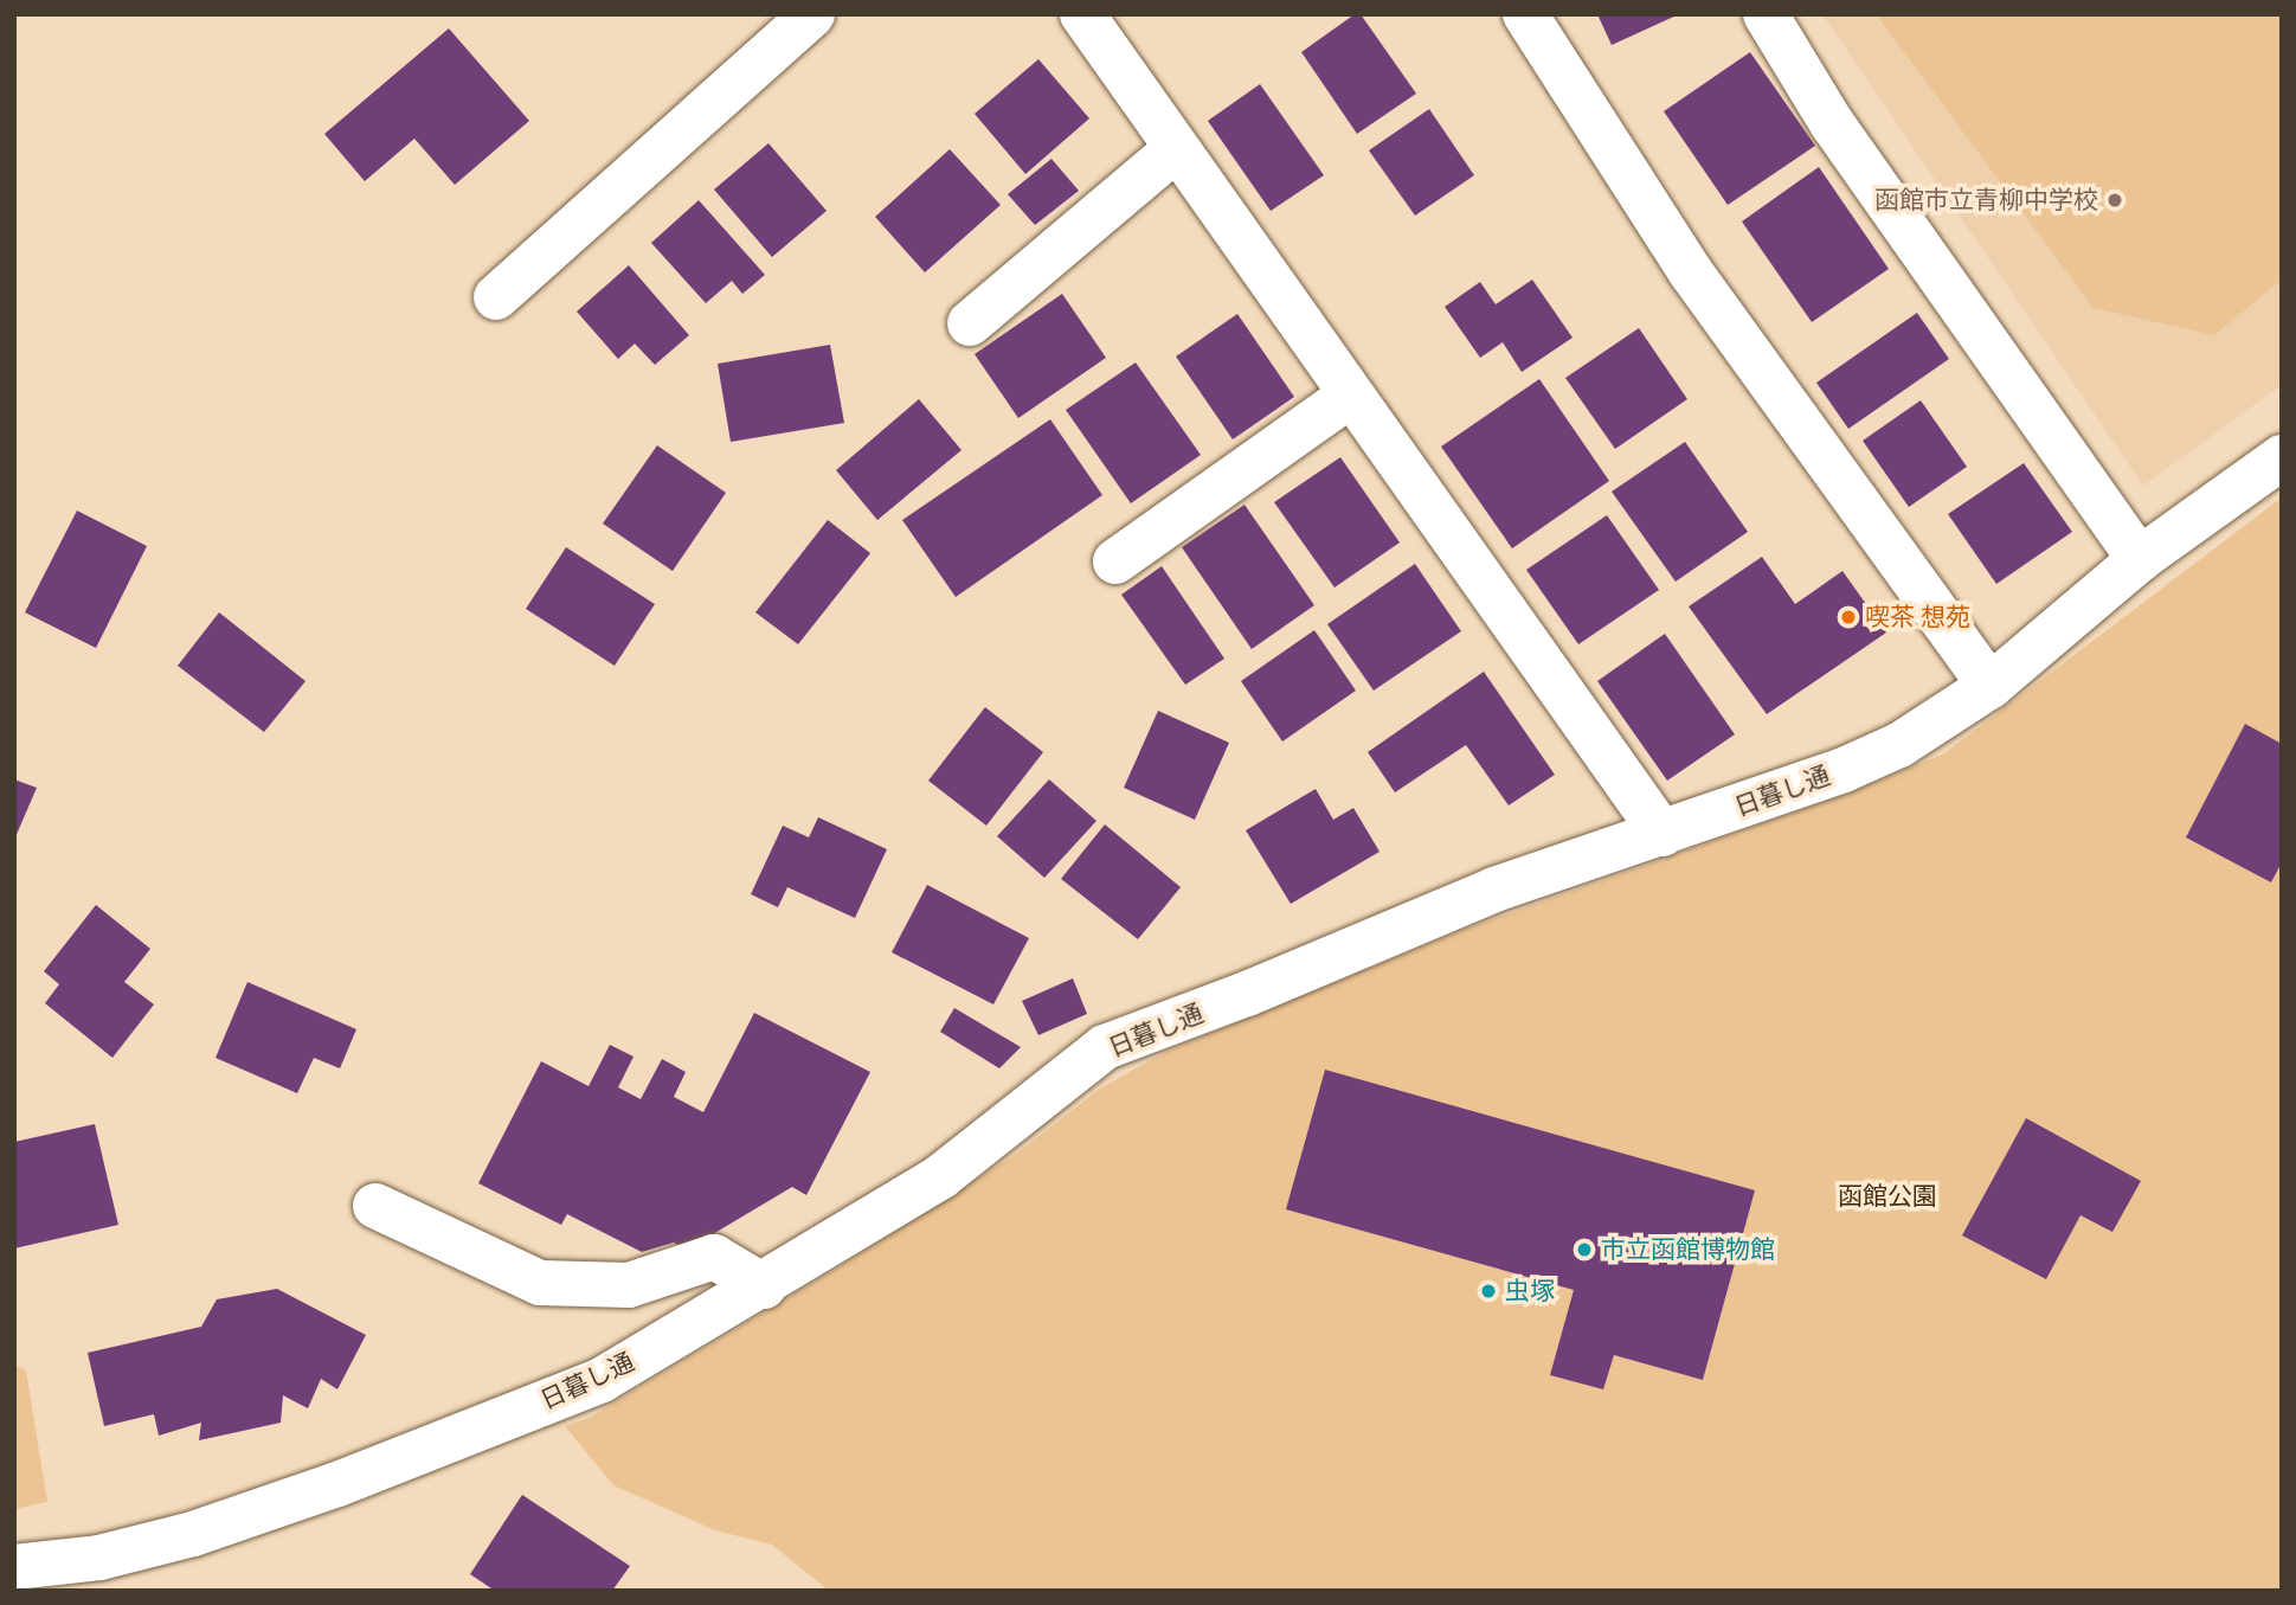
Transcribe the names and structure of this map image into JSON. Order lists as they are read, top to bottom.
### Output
{
  "streets": {
    "street": ["日暮し通"]
  },
  "parks": ["函館公園"],
  "places": [
    "函館市立青柳中学校",
    "喫茶 想苑",
    "市立函館博物館",
    "虫塚"
  ]
}
